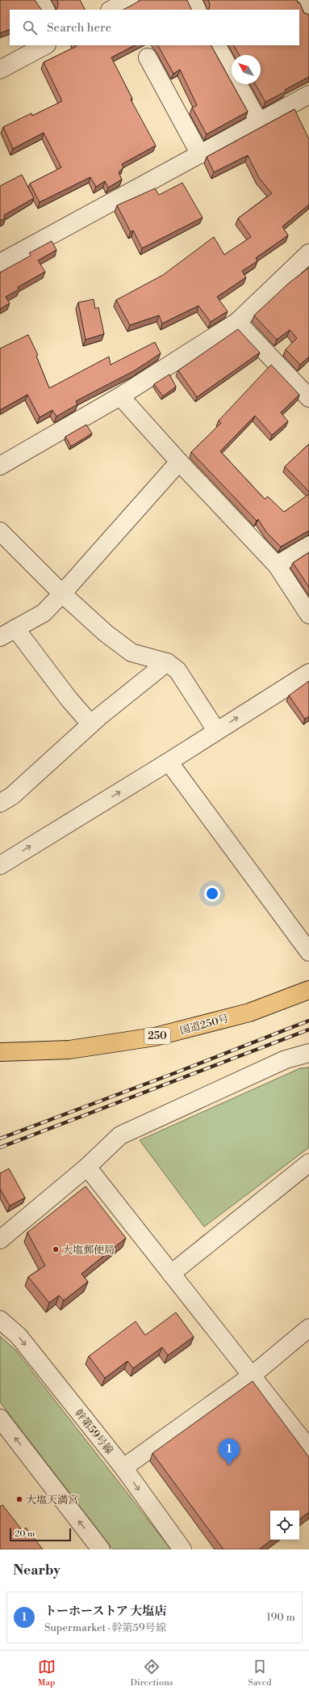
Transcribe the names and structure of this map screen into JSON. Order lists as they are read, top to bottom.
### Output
{
  "streets": {
    "highway": ["国道250号", "250"],
    "street": ["幹第59号線"]
  },
  "places": ["大塩郵便局", "大塩天満宮"],
  "scale_bar": "20 m",
  "north": "top left",
  "page": {
    "search": "Search here",
    "pins": "1",
    "scale": "20 m",
    "heading": "Nearby",
    "list": [
      {
        "mark": "1",
        "name": "トーホーストア 大塩店",
        "note": "Supermarket · 幹第59号線",
        "value": "190 m"
      }
    ],
    "nav": ["Map", "Directions", "Saved"]
  }
}
